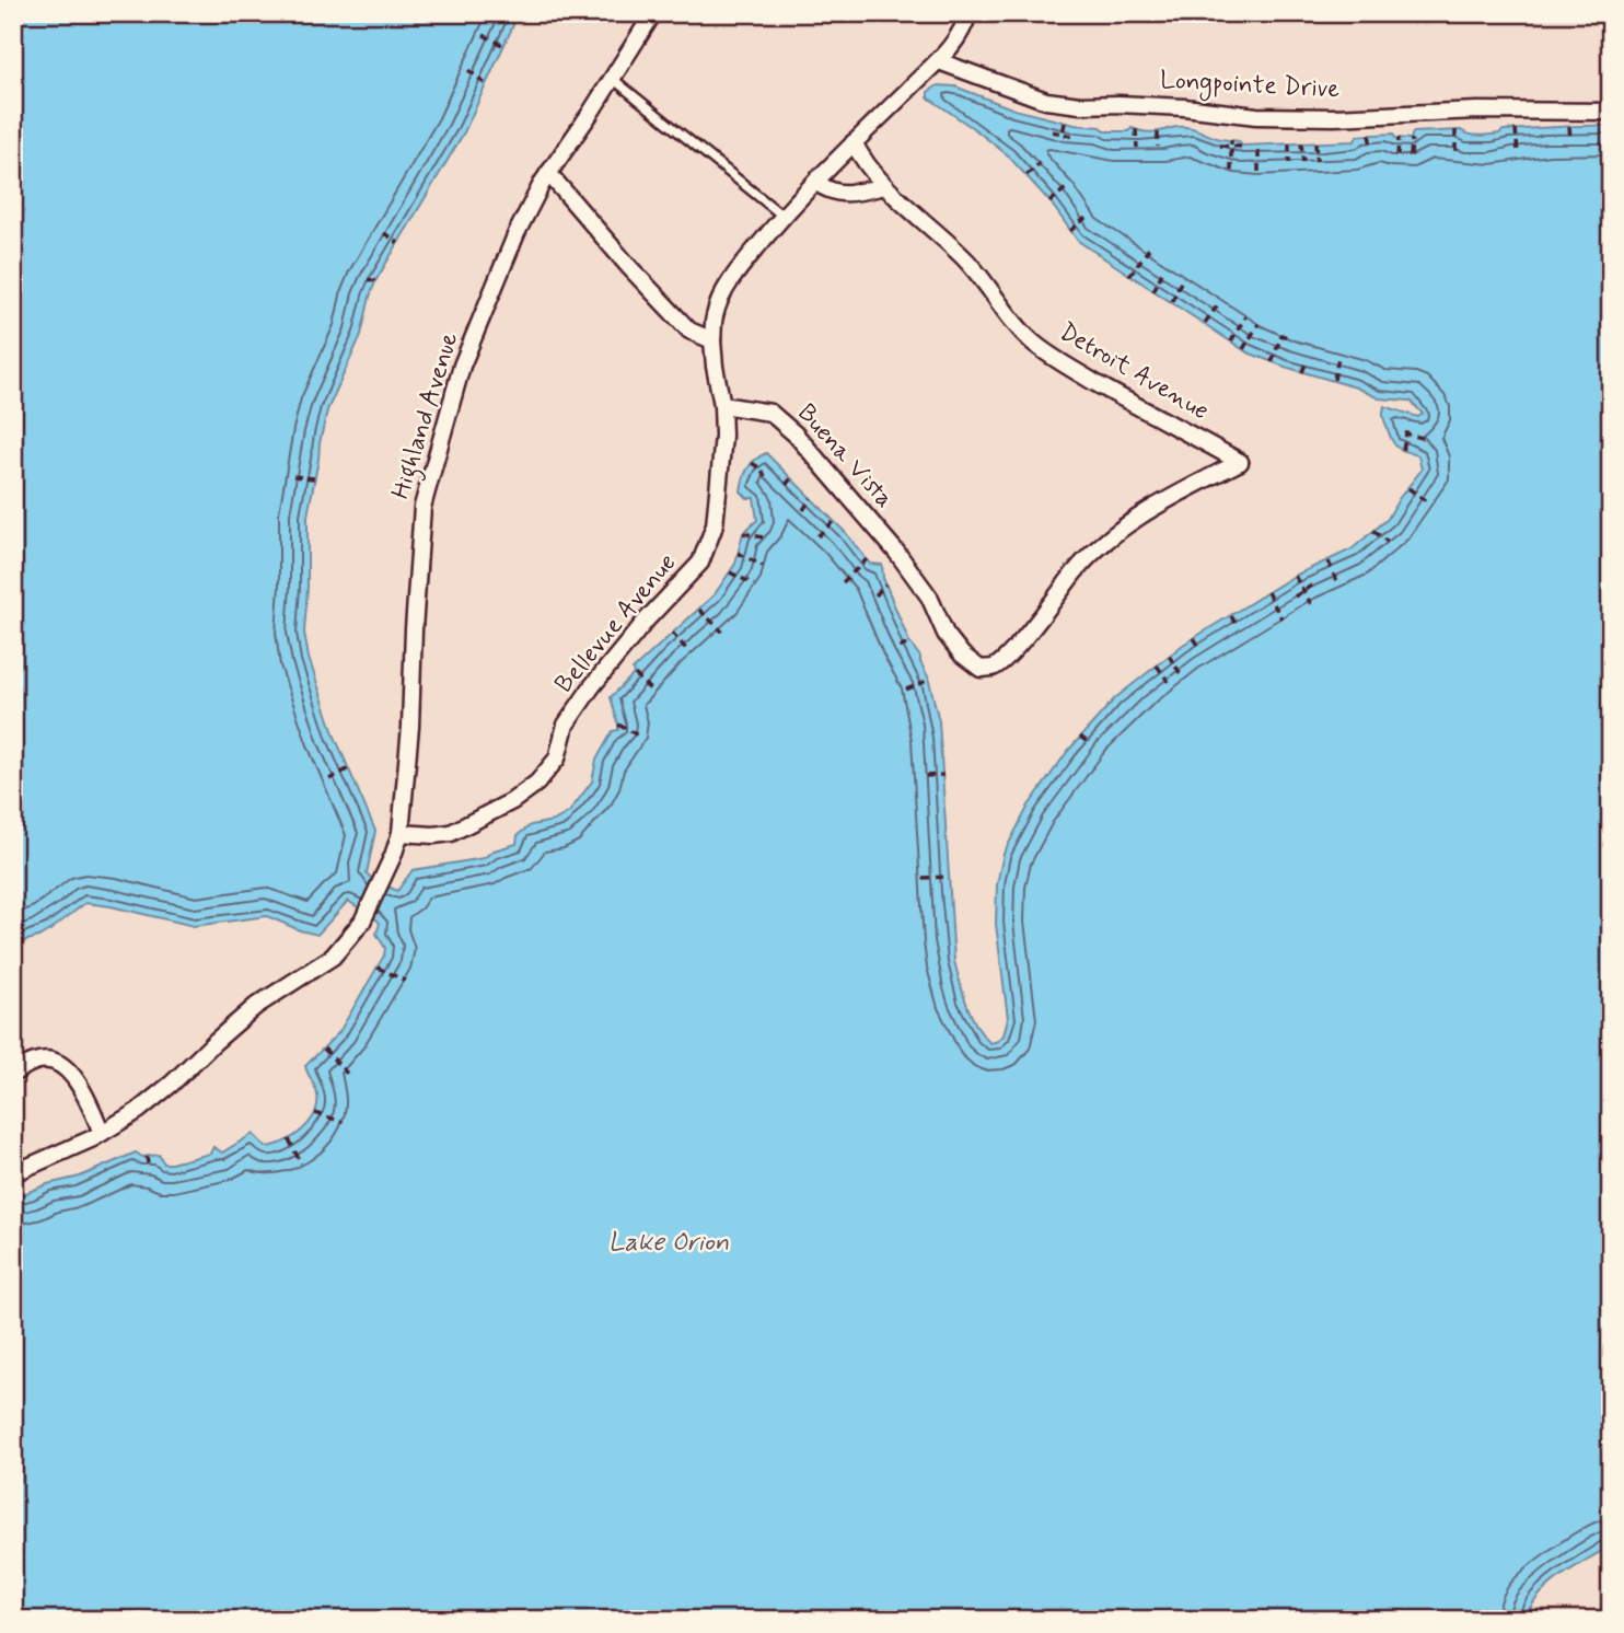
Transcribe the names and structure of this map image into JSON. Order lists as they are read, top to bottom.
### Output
{
  "streets": {
    "street": [
      "Longpointe Drive",
      "Detroit Avenue",
      "Highland Avenue",
      "Buena Vista",
      "Bellevue Avenue"
    ]
  },
  "crossings": [
    ["Detroit Avenue", "Buena Vista"],
    ["Highland Avenue", "Bellevue Avenue"],
    ["Buena Vista", "Bellevue Avenue"]
  ],
  "water": ["Lake Orion"]
}
